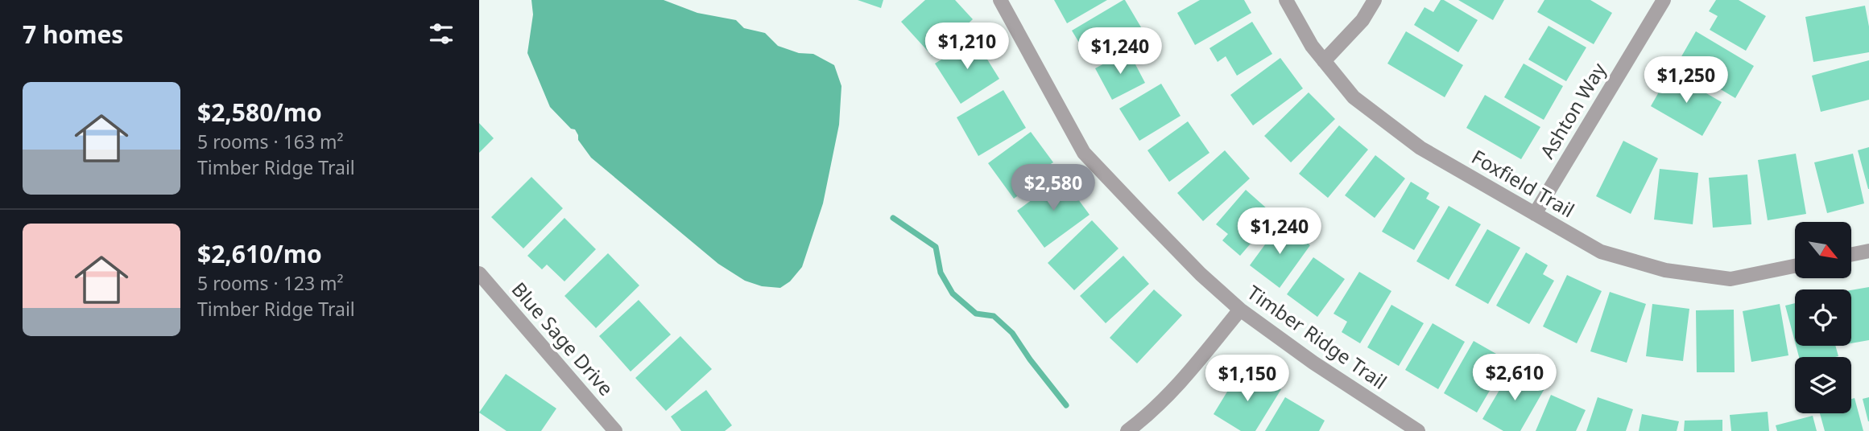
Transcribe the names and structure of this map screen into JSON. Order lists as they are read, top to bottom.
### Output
{
  "streets": {
    "street": [
      "Ashton Way",
      "Foxfield Trail",
      "Timber Ridge Trail",
      "Blue Sage Drive"
    ]
  },
  "crossings": [
    ["Ashton Way", "Foxfield Trail"]
  ],
  "north": "bottom right",
  "page": {
    "heading": "7 homes",
    "price": [
      "$1,210",
      "$1,240",
      "$1,250",
      "$2,580",
      "$1,240",
      "$2,610",
      "$1,150"
    ],
    "list": [
      {
        "name": "$2,580/mo",
        "note": "5 rooms · 163 m² · Timber Ridge Trail"
      },
      {
        "name": "$2,610/mo",
        "note": "5 rooms · 123 m² · Timber Ridge Trail"
      }
    ]
  }
}
